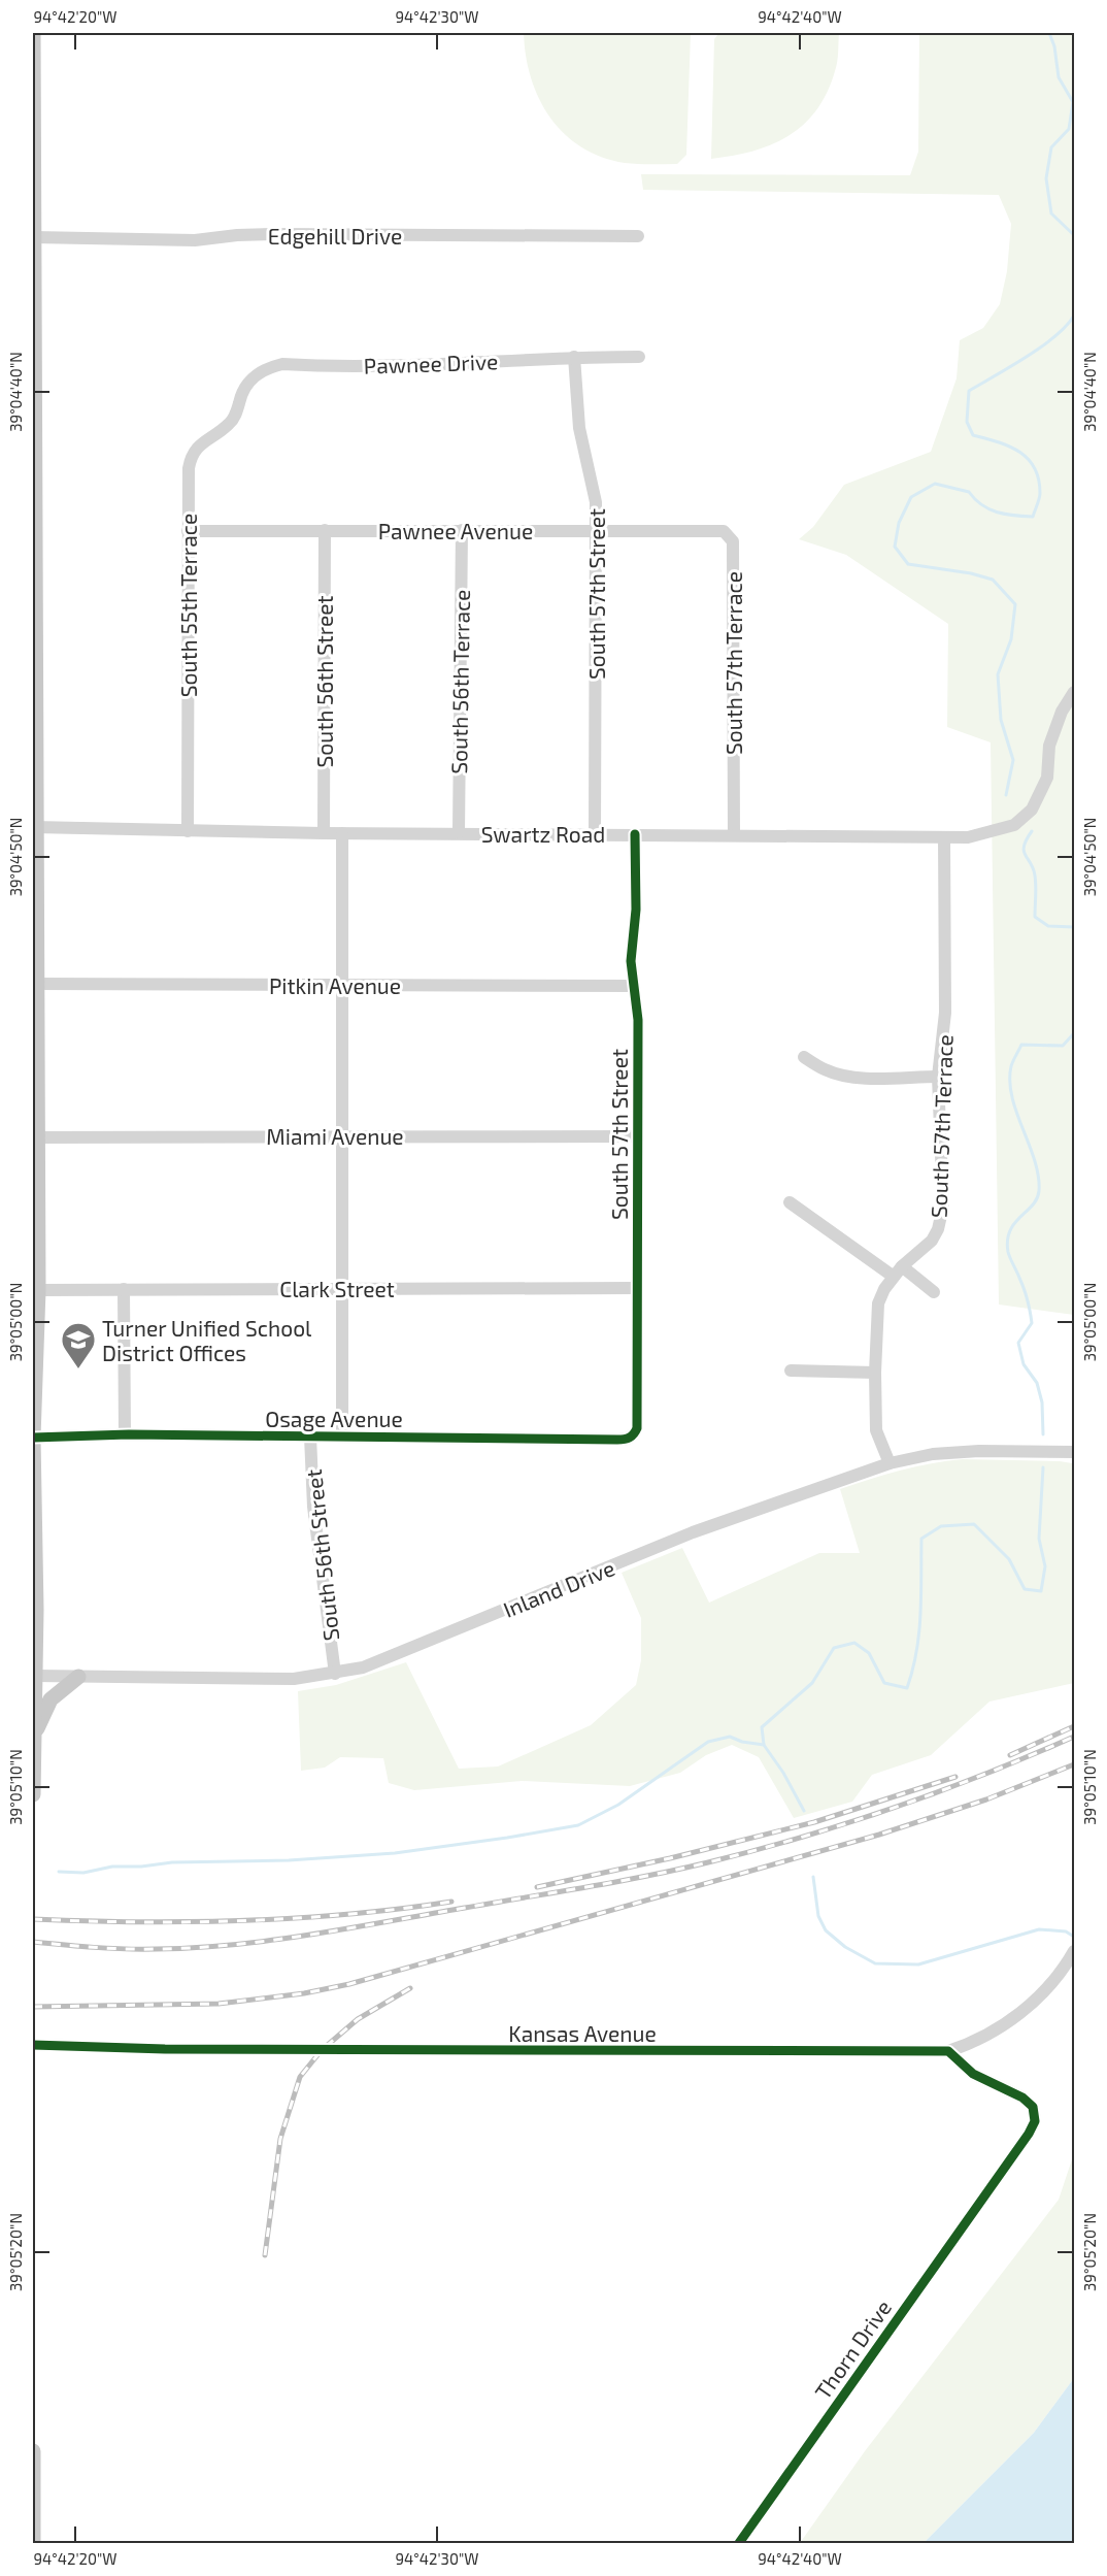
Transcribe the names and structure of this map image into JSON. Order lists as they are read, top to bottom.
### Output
{
  "streets": {
    "street": [
      "Edgehill Drive",
      "Pawnee Drive",
      "Pawnee Avenue",
      "South 57th Street",
      "South 55th Terrace",
      "South 57th Terrace",
      "South 56th Street",
      "South 56th Terrace",
      "Swartz Road",
      "Pitkin Avenue",
      "Miami Avenue",
      "Clark Street",
      "Osage Avenue",
      "Inland Drive",
      "Kansas Avenue",
      "Thorn Drive"
    ]
  },
  "crossings": [
    ["Pawnee Drive", "South 57th Street"],
    ["Pawnee Drive", "South 55th Terrace"],
    ["Pawnee Avenue", "South 57th Street"],
    ["Pawnee Avenue", "South 55th Terrace"],
    ["Pawnee Avenue", "South 57th Terrace"],
    ["Pawnee Avenue", "South 56th Street"],
    ["Pawnee Avenue", "South 56th Terrace"],
    ["South 57th Street", "Swartz Road"],
    ["South 57th Street", "Pitkin Avenue"],
    ["South 57th Street", "Miami Avenue"],
    ["South 57th Street", "Clark Street"],
    ["South 57th Street", "Osage Avenue"],
    ["South 55th Terrace", "Swartz Road"],
    ["South 57th Terrace", "Swartz Road"],
    ["South 57th Terrace", "Inland Drive"],
    ["South 56th Street", "Swartz Road"],
    ["South 56th Street", "Osage Avenue"],
    ["South 56th Street", "Inland Drive"],
    ["South 56th Terrace", "Swartz Road"],
    ["Kansas Avenue", "Thorn Drive"]
  ],
  "places": {
    "school or university": ["Turner Unified School District Offices"]
  },
  "coordinates": [
    "94°42'20\"W",
    "94°42'30\"W",
    "94°42'40\"W",
    "39°04'40\"N",
    "39°04'50\"N",
    "39°05'00\"N",
    "39°05'10\"N",
    "39°05'20\"N"
  ]
}
